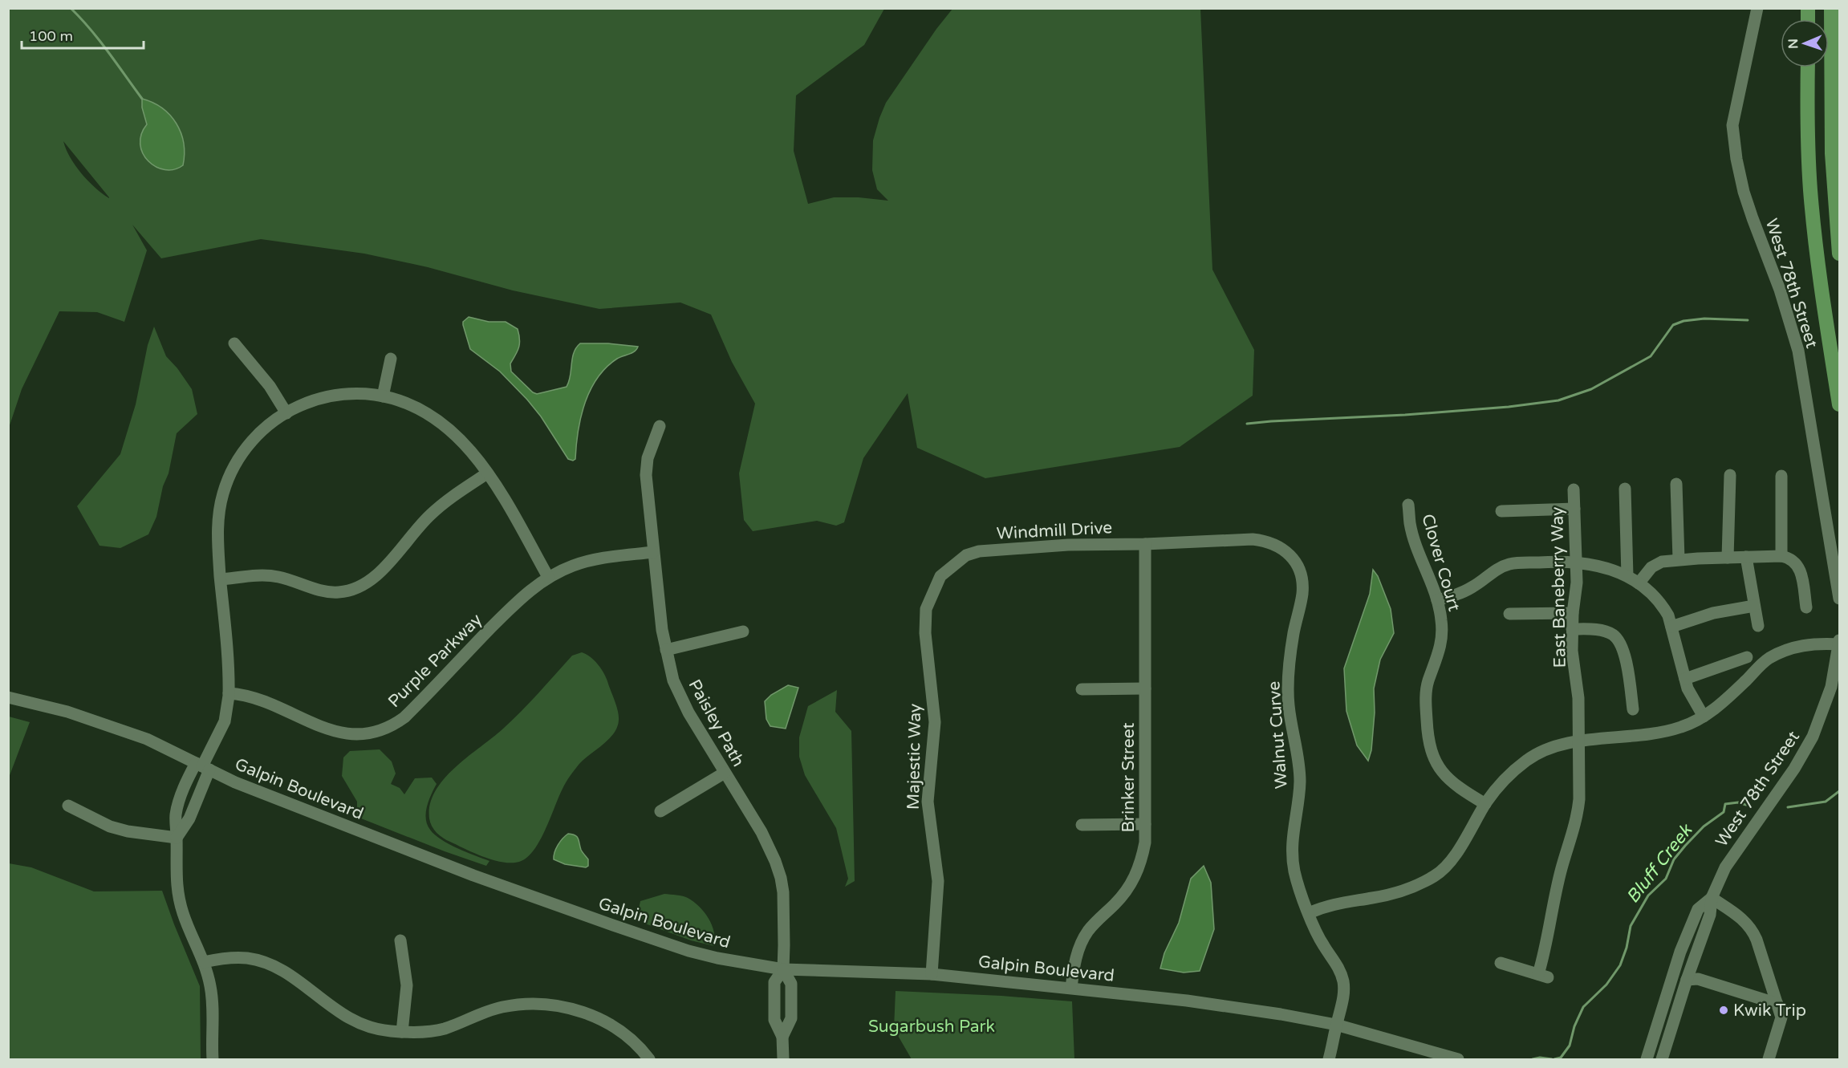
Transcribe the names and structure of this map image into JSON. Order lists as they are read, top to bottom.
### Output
{
  "streets": {
    "street": [
      "West 78th Street",
      "Windmill Drive",
      "Clover Court",
      "East Baneberry Way",
      "Purple Parkway",
      "Paisley Path",
      "Walnut Curve",
      "Majestic Way",
      "Brinker Street",
      "Galpin Boulevard"
    ]
  },
  "crossings": [
    ["Windmill Drive", "Walnut Curve"],
    ["Windmill Drive", "Majestic Way"],
    ["Windmill Drive", "Brinker Street"],
    ["Purple Parkway", "Paisley Path"],
    ["Paisley Path", "Galpin Boulevard"],
    ["Walnut Curve", "Brinker Street"],
    ["Walnut Curve", "Galpin Boulevard"],
    ["Majestic Way", "Galpin Boulevard"],
    ["Brinker Street", "Galpin Boulevard"]
  ],
  "water": ["Bluff Creek"],
  "parks": ["Sugarbush Park"],
  "places": ["Kwik Trip"],
  "scale_bar": "100 m",
  "north": "left"
}
